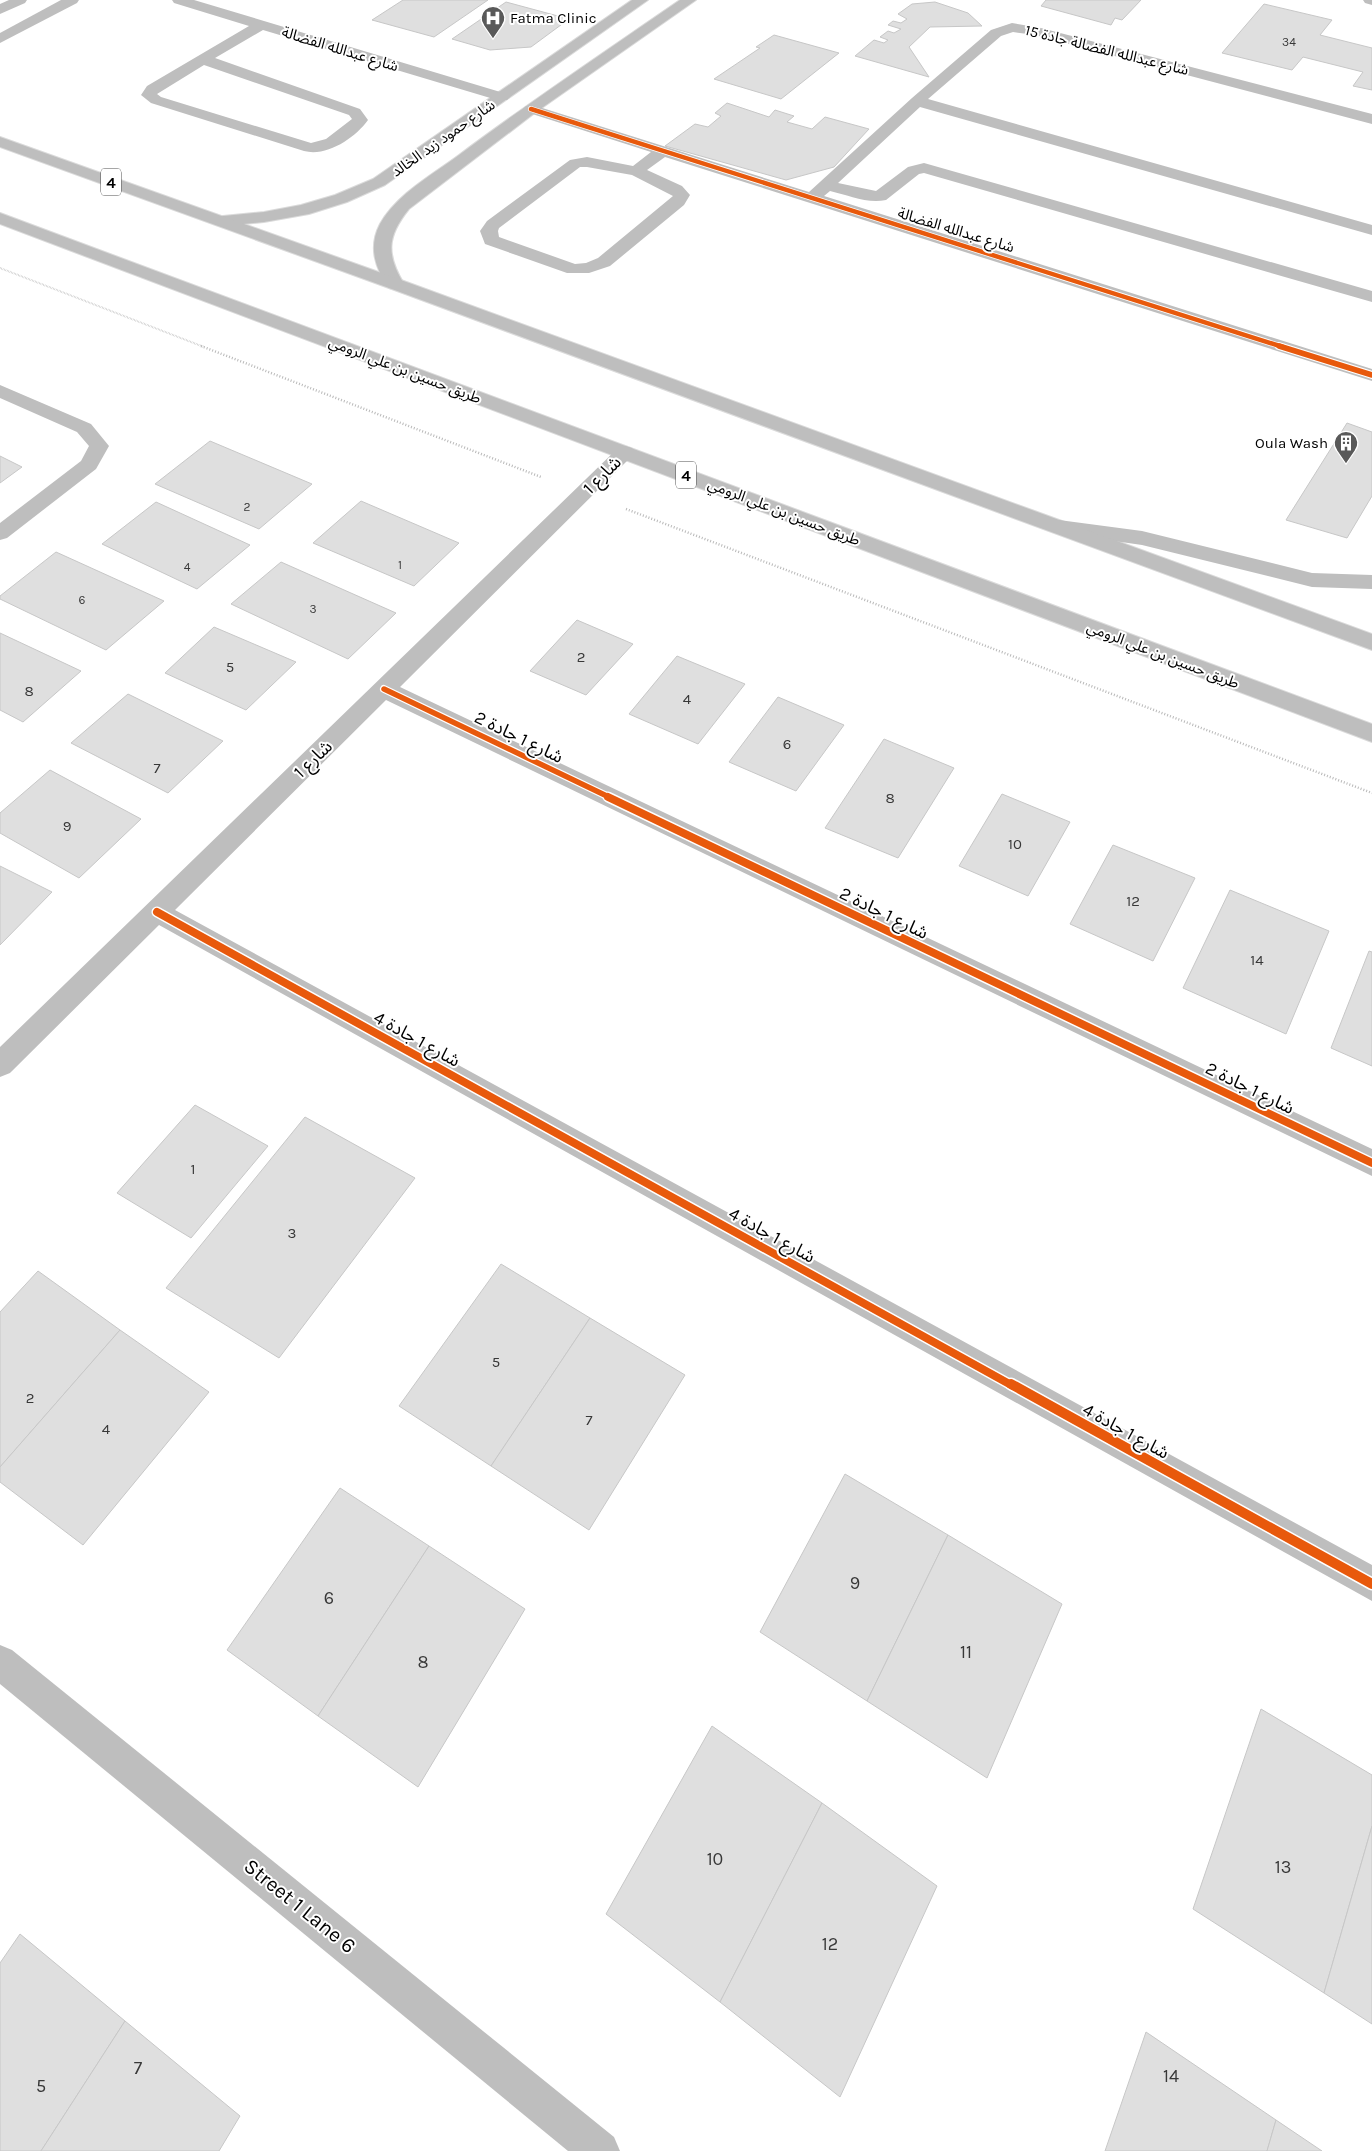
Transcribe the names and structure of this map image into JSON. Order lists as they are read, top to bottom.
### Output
{
  "streets": {
    "main road": [
      "شارع عبدالله الفضالة",
      "شارع عبدالله الفضالة جادة 15",
      "شارع حمود زيد الخالد",
      "4",
      "طريق حسين بن علي الرومي",
      "شارع 1",
      "شارع 1 جادة 2",
      "شارع 1 جادة 4",
      "Street 1 Lane 6"
    ]
  },
  "crossings": [
    ["شارع عبدالله الفضالة", "شارع عبدالله الفضالة جادة 15"],
    ["شارع عبدالله الفضالة", "شارع حمود زيد الخالد"],
    ["شارع حمود زيد الخالد", "4"],
    ["طريق حسين بن علي الرومي", "شارع 1"],
    ["شارع 1", "شارع 1 جادة 2"],
    ["شارع 1", "شارع 1 جادة 4"]
  ],
  "places": {
    "hospital": ["Fatma Clinic"],
    "building": ["Oula Wash"]
  },
  "house_numbers": [
    "34",
    "2",
    "1",
    "4",
    "6",
    "3",
    "2",
    "5",
    "8",
    "4",
    "6",
    "7",
    "8",
    "9",
    "10",
    "12",
    "14",
    "1",
    "3",
    "5",
    "2",
    "7",
    "4",
    "9",
    "6",
    "11",
    "8",
    "10",
    "13",
    "12",
    "7",
    "14",
    "5"
  ]
}
